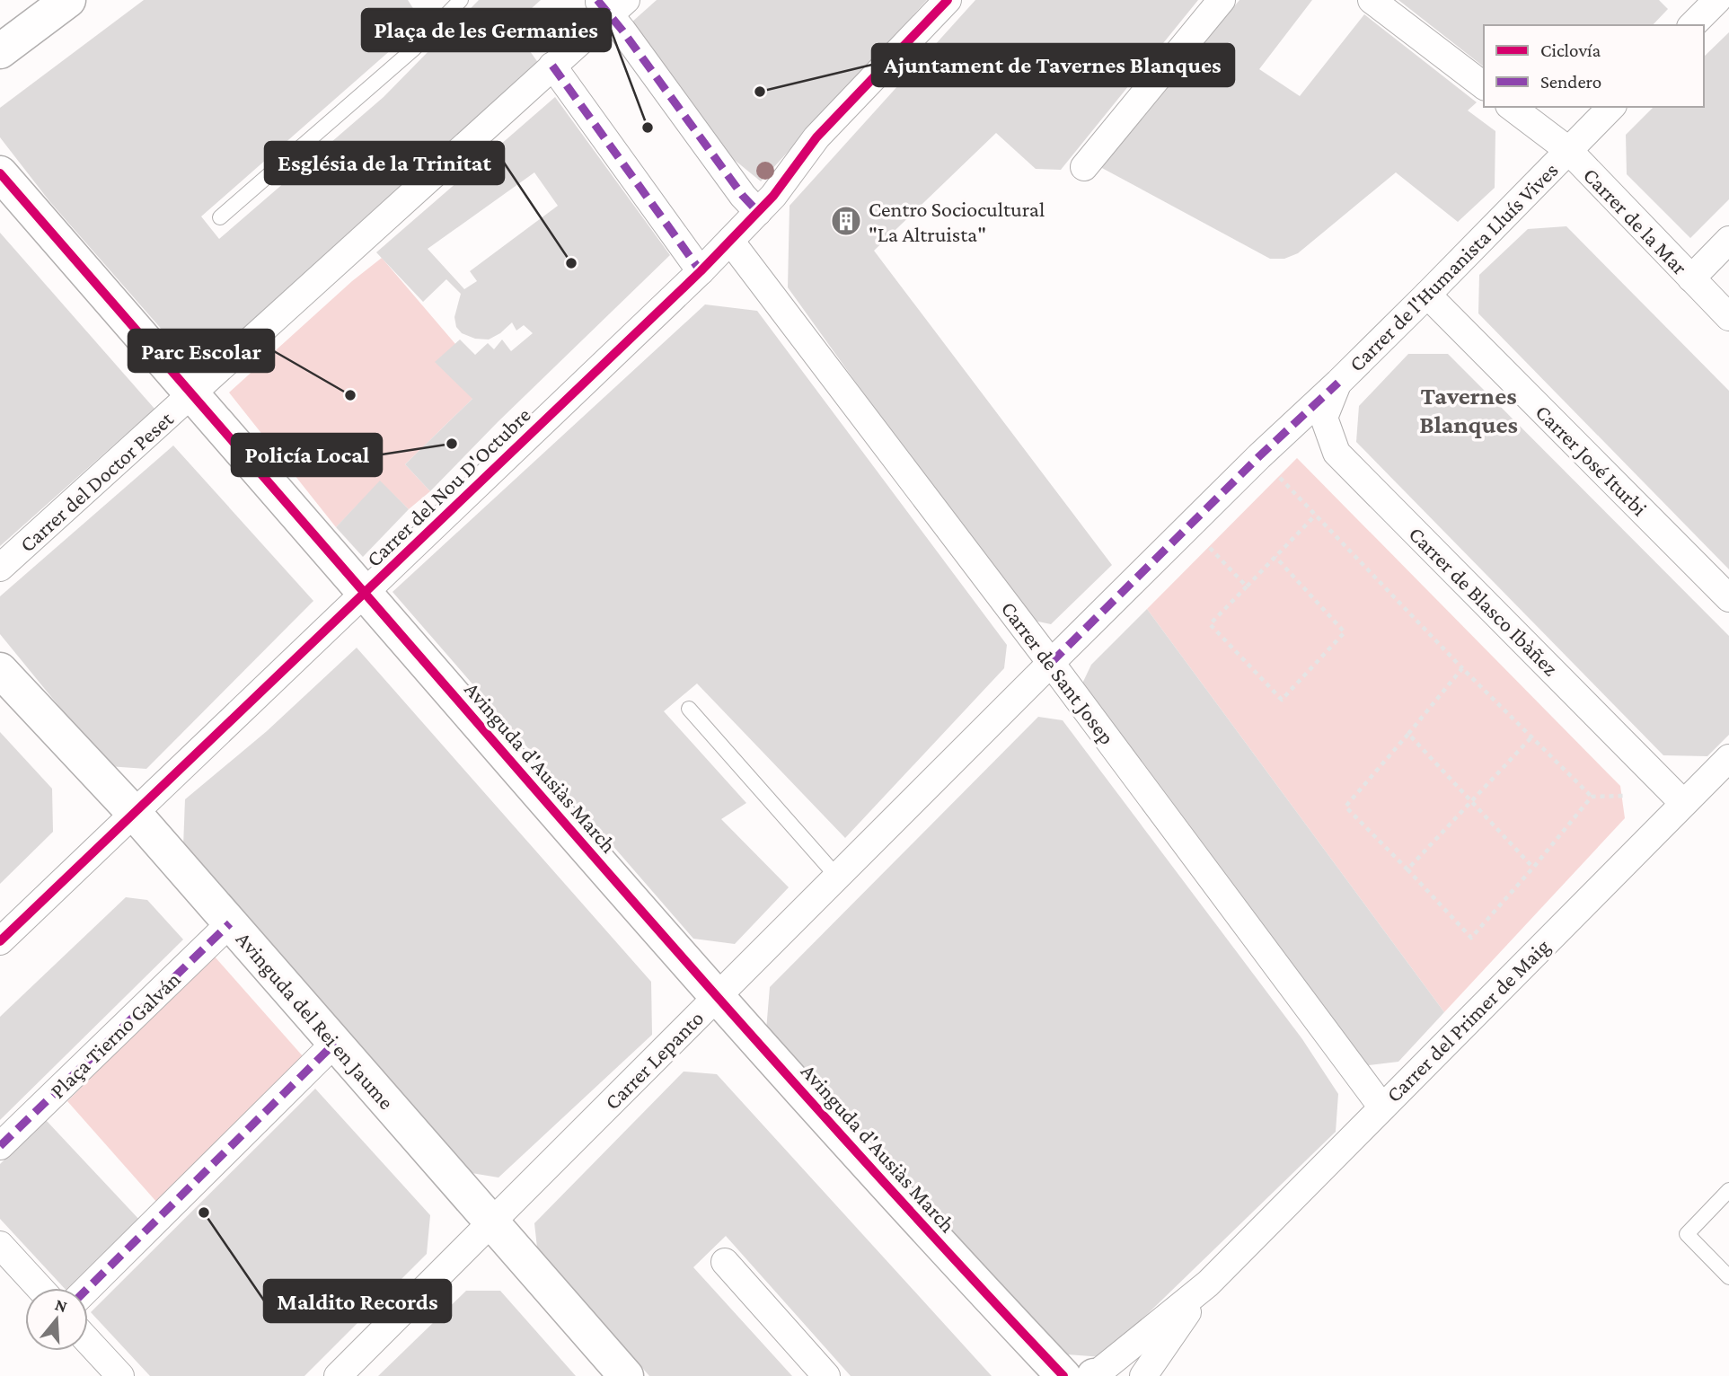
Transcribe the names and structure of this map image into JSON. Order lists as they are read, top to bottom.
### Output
{
  "streets": {
    "street": [
      "Carrer de la Mar",
      "Carrer de l'Humanista Lluís Vives",
      "Carrer José Iturbi",
      "Carrer del Doctor Peset",
      "Carrer del Nou D'Octubre",
      "Carrer de Blasco Ibàñez",
      "Carrer de Sant Josep",
      "Avinguda d'Ausiàs March",
      "Avinguda del Rei en Jaume",
      "Carrer del Primer de Maig",
      "Plaça Tierno Galván",
      "Carrer Lepanto"
    ]
  },
  "crossings": [
    ["Carrer de la Mar", "Carrer de l'Humanista Lluís Vives"],
    ["Carrer de l'Humanista Lluís Vives", "Carrer José Iturbi"],
    ["Carrer de l'Humanista Lluís Vives", "Carrer de Blasco Ibàñez"],
    ["Carrer de l'Humanista Lluís Vives", "Carrer Lepanto"],
    ["Carrer del Doctor Peset", "Avinguda d'Ausiàs March"],
    ["Carrer del Nou D'Octubre", "Carrer de Sant Josep"],
    ["Carrer del Nou D'Octubre", "Avinguda d'Ausiàs March"],
    ["Carrer del Nou D'Octubre", "Avinguda del Rei en Jaume"],
    ["Carrer de Blasco Ibàñez", "Carrer del Primer de Maig"],
    ["Carrer de Sant Josep", "Carrer del Primer de Maig"],
    ["Carrer de Sant Josep", "Carrer Lepanto"],
    ["Avinguda d'Ausiàs March", "Carrer Lepanto"],
    ["Avinguda del Rei en Jaume", "Plaça Tierno Galván"],
    ["Avinguda del Rei en Jaume", "Carrer Lepanto"]
  ],
  "districts": ["Tavernes Blanques"],
  "places": {
    "other": [
      "Ajuntament de Tavernes Blanques",
      "Plaça de les Germanies",
      "Església de la Trinitat",
      "Parc Escolar",
      "Policía Local",
      "Maldito Records"
    ],
    "building": ["Centro Sociocultural \"La Altruista\""]
  },
  "legend": ["Ciclovía", "Sendero"],
  "north": "top"
}
